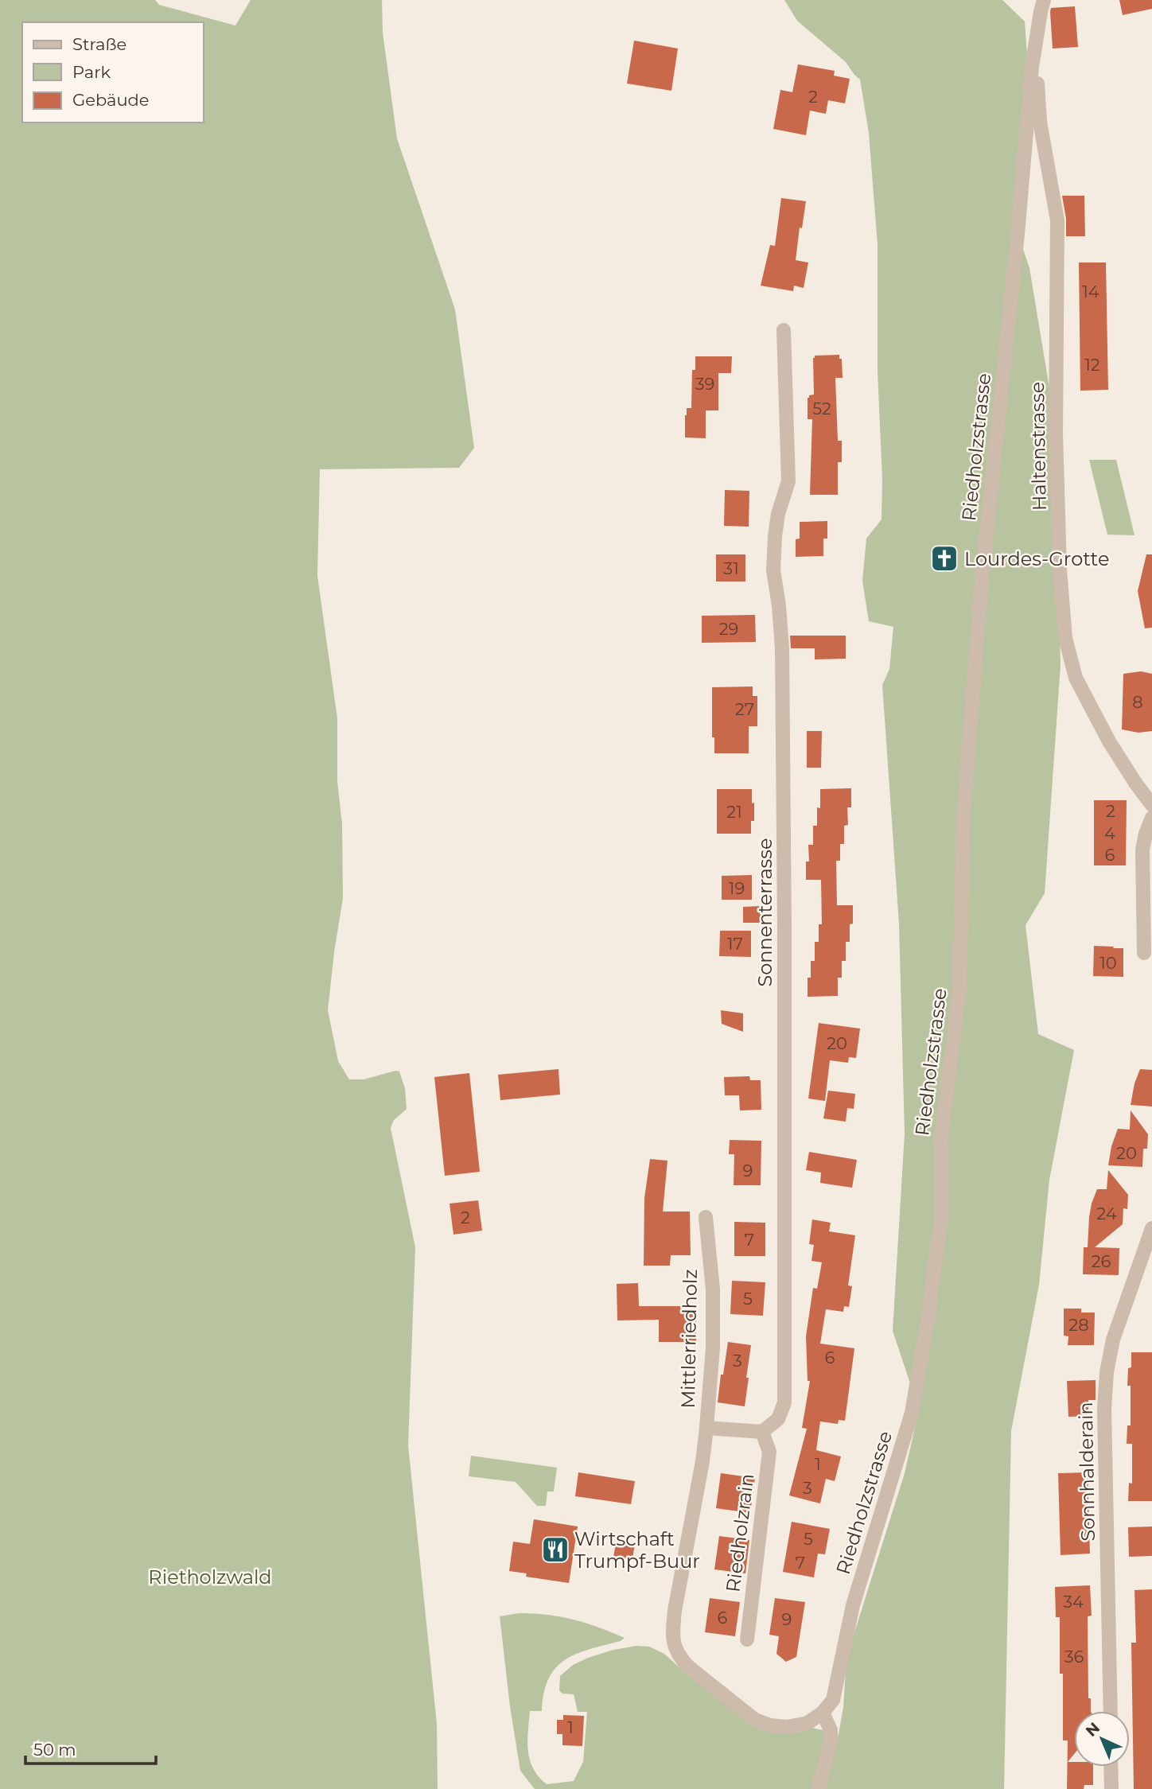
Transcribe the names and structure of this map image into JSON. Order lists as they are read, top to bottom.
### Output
{
  "streets": {
    "street": [
      "Haltenstrasse",
      "Riedholzstrasse",
      "Sonnenterrasse",
      "Mittlerriedholz",
      "Sonnhalderain",
      "Riedholzrain"
    ]
  },
  "crossings": [
    ["Haltenstrasse", "Riedholzstrasse"],
    ["Sonnenterrasse", "Riedholzrain"]
  ],
  "parks": ["Rietholzwald"],
  "places": {
    "church": ["Lourdes-Grotte"],
    "restaurant": ["Wirtschaft Trumpf-Buur"]
  },
  "house_numbers": [
    "2",
    "14",
    "12",
    "39",
    "52",
    "31",
    "29",
    "8",
    "27",
    "2",
    "21",
    "4",
    "6",
    "19",
    "17",
    "10",
    "20",
    "20",
    "9",
    "24",
    "2",
    "7",
    "26",
    "5",
    "28",
    "6",
    "3",
    "1",
    "3",
    "5",
    "7",
    "34",
    "6",
    "9",
    "36",
    "1"
  ],
  "legend": ["Straße", "Park", "Gebäude"],
  "scale_bar": "50 m",
  "north": "top left"
}
